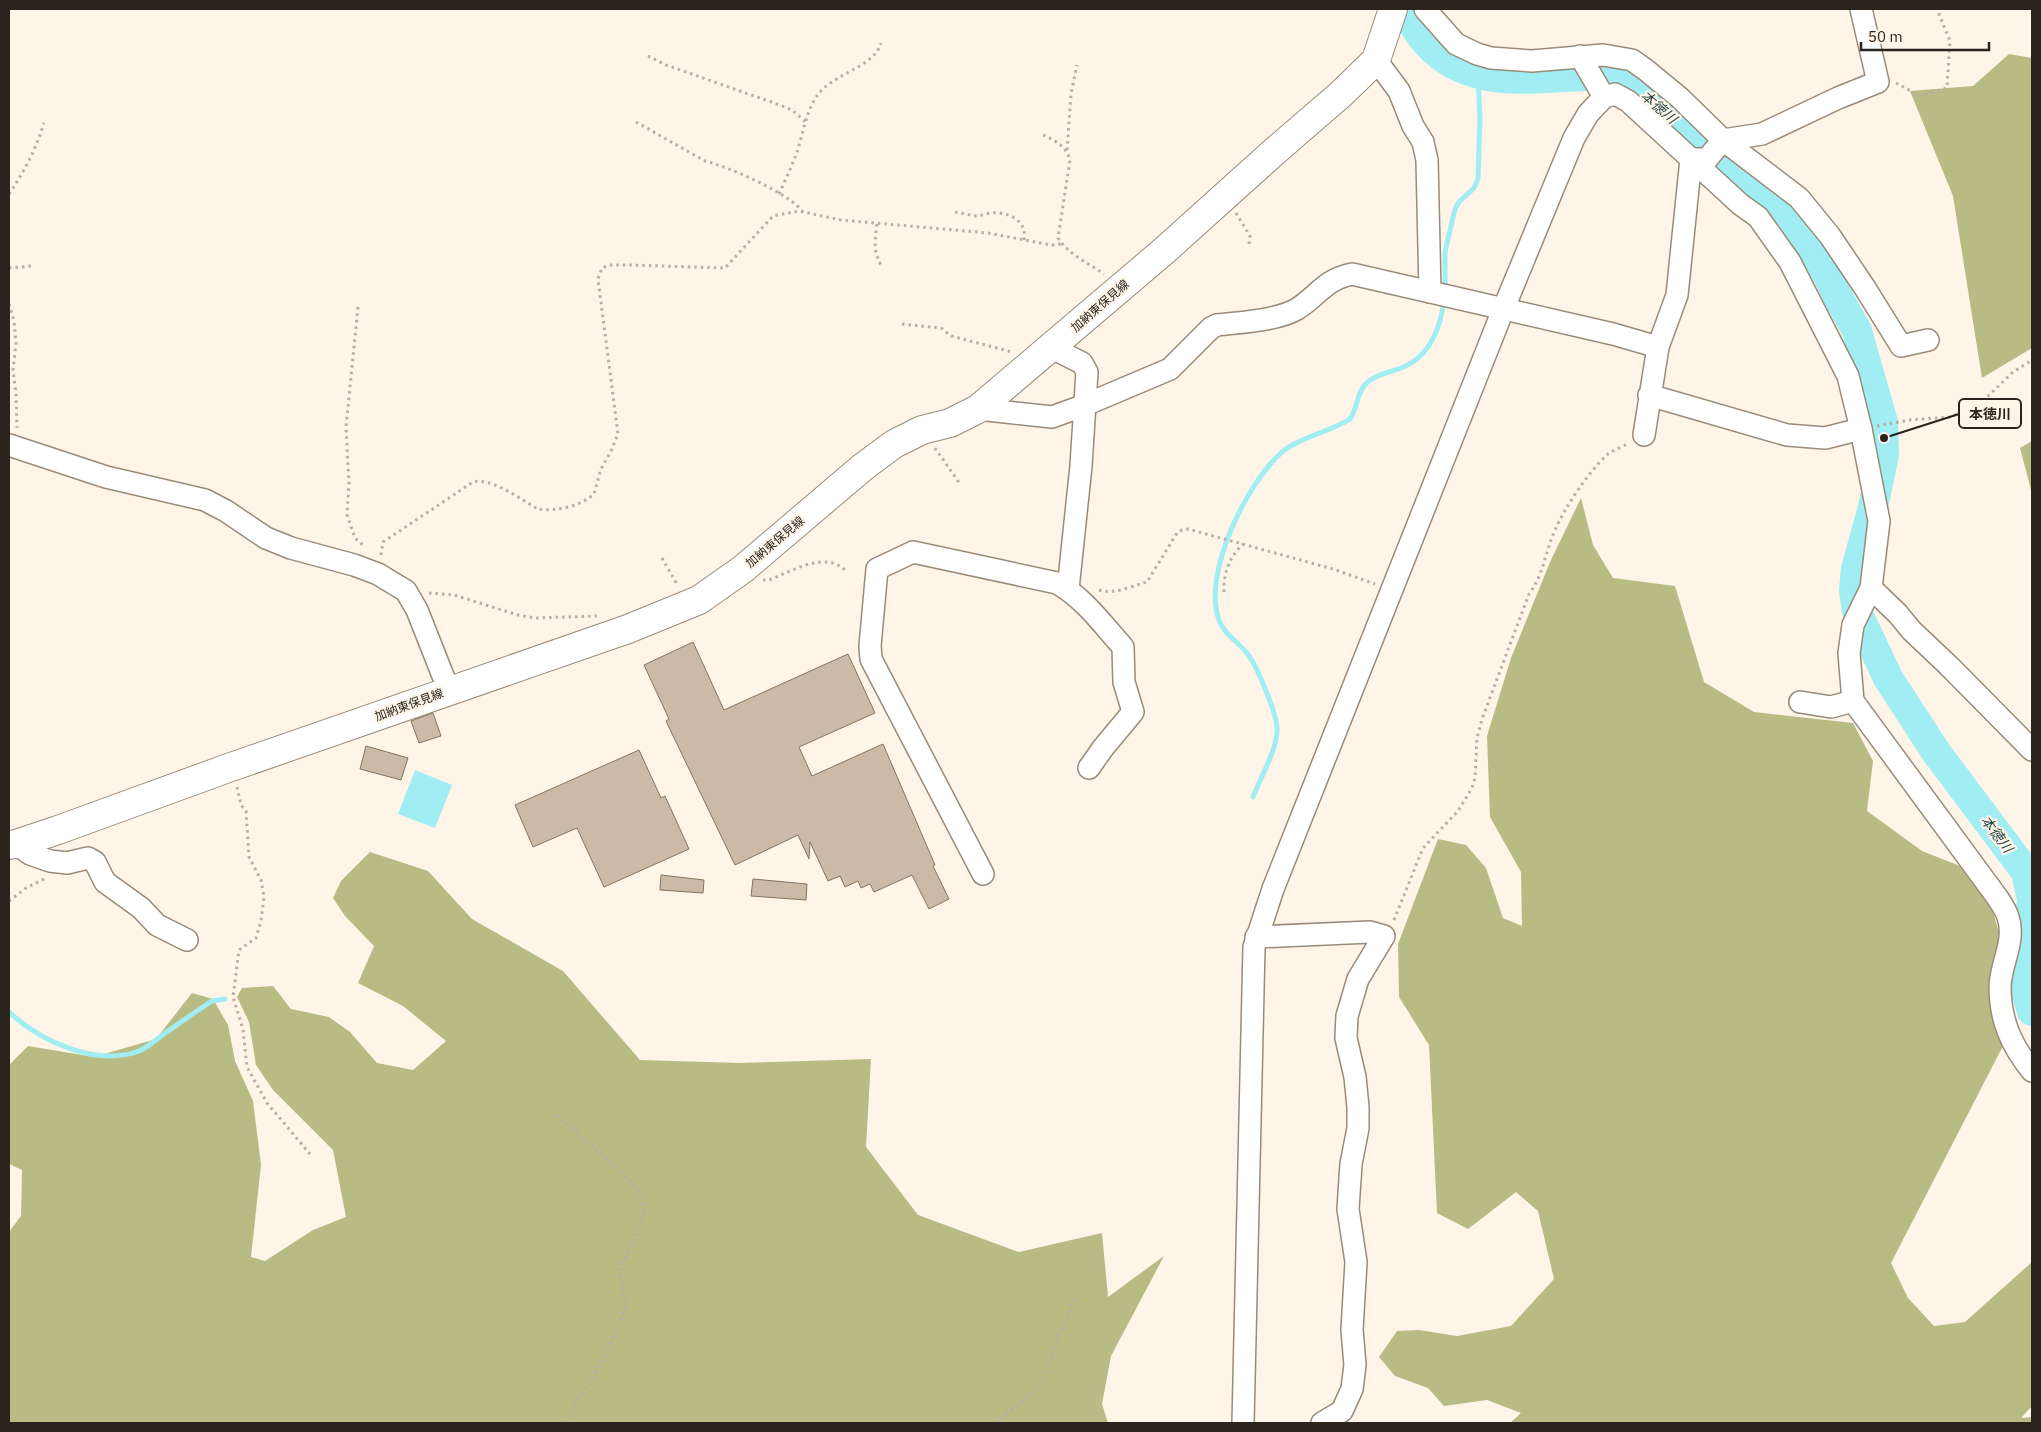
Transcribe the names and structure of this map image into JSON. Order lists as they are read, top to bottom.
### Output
{
  "streets": {
    "main road": ["加納東保見線"]
  },
  "water": ["本徳川"],
  "places": ["本徳川"],
  "scale_bar": "50 m"
}
